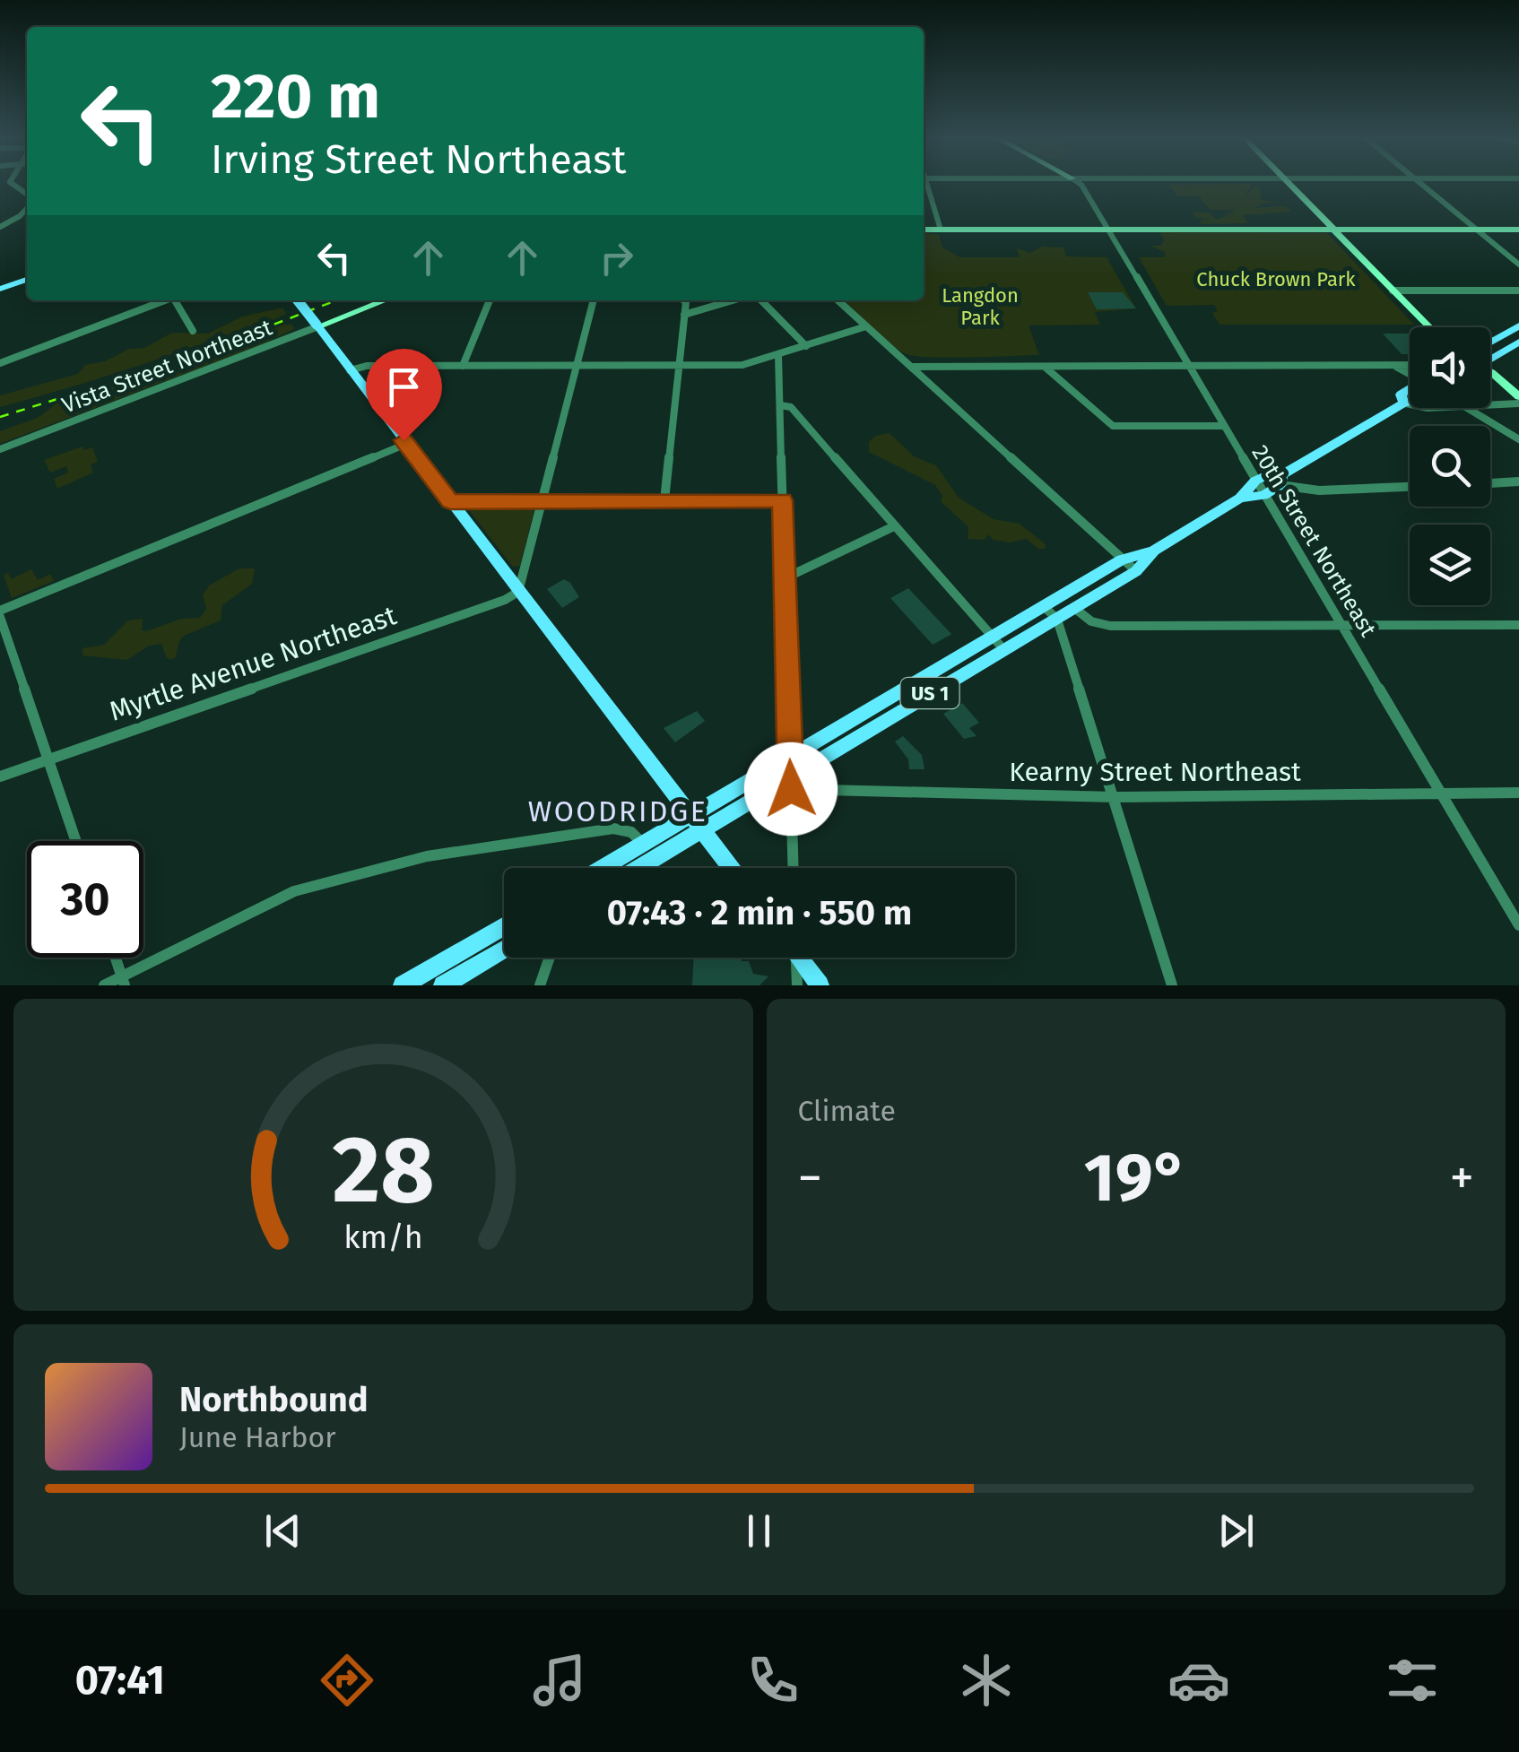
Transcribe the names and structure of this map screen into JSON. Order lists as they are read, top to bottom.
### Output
{
  "streets": {
    "main road": ["US 1"],
    "street": [
      "Vista Street Northeast",
      "20th Street Northeast",
      "Myrtle Avenue Northeast",
      "Kearny Street Northeast"
    ]
  },
  "crossings": [
    ["20th Street Northeast", "US 1"],
    ["20th Street Northeast", "Kearny Street Northeast"],
    ["US 1", "Kearny Street Northeast"]
  ],
  "districts": ["WOODRIDGE"],
  "parks": ["Chuck Brown Park", "Langdon Park"],
  "page": {
    "turn": ["220 m", "Irving Street Northeast"],
    "limit": "30",
    "trip": "07:43 · 2 min · 550 m",
    "tile": "Climate",
    "heat": ["−", "19°", "+"],
    "song": ["Northbound", "June Harbor"],
    "tabs": "07:41",
    "gauge": ["28", "km/h"]
  }
}
